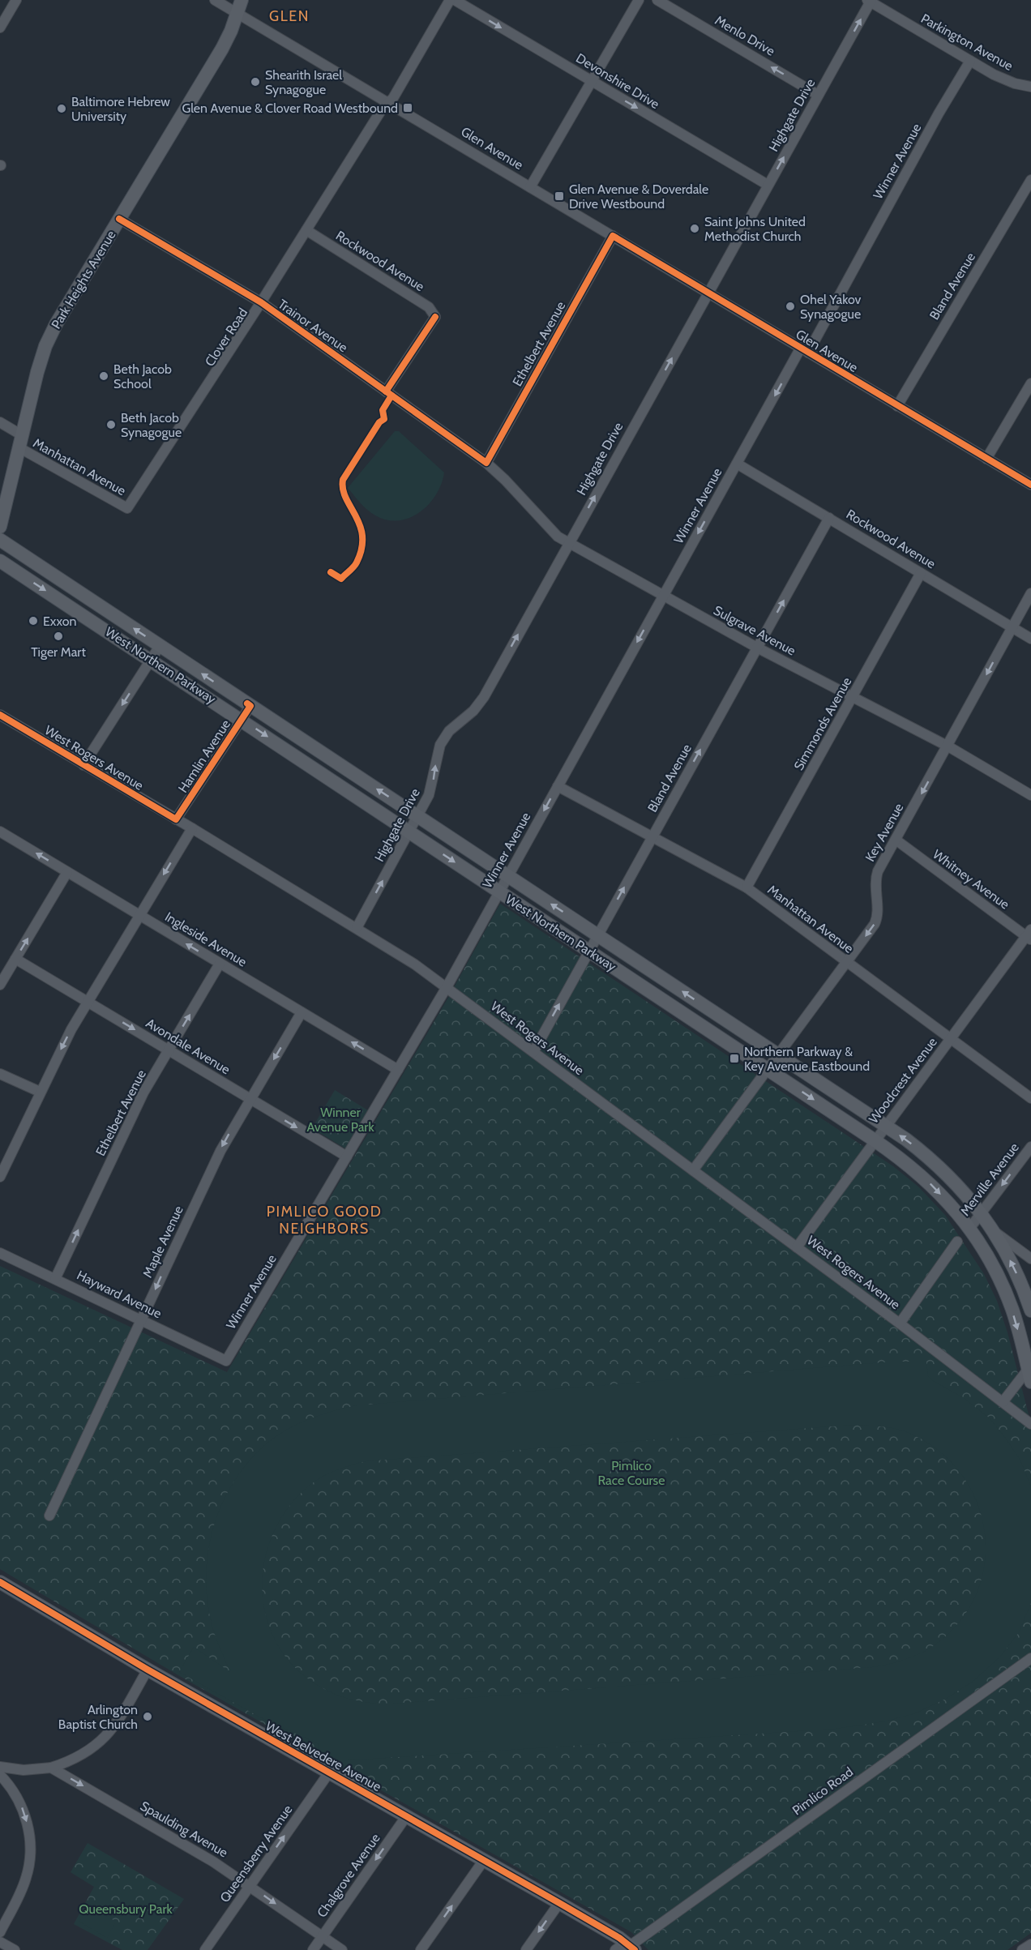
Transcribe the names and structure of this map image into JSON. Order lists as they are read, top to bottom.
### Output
{
  "streets": {
    "main road": ["Park Heights Avenue", "West Northern Parkway", "West Belvedere Avenue"],
    "street": [
      "Menlo Drive",
      "Parkington Avenue",
      "Devonshire Drive",
      "Highgate Drive",
      "Glen Avenue",
      "Winner Avenue",
      "Rockwood Avenue",
      "Bland Avenue",
      "Trainor Avenue",
      "Clover Road",
      "Ethelbert Avenue",
      "Manhattan Avenue",
      "Sulgrave Avenue",
      "Simmonds Avenue",
      "Hamlin Avenue",
      "West Rogers Avenue",
      "Key Avenue",
      "Whitney Avenue",
      "Ingleside Avenue",
      "Avondale Avenue",
      "Woodcrest Avenue",
      "Merville Avenue",
      "Maple Avenue",
      "Hayward Avenue",
      "Pimlico Road",
      "Spaulding Avenue",
      "Queensberry Avenue",
      "Chalgrove Avenue"
    ]
  },
  "crossings": [
    ["Menlo Drive", "Highgate Drive"],
    ["Parkington Avenue", "Highgate Drive"],
    ["Parkington Avenue", "Winner Avenue"],
    ["Devonshire Drive", "Highgate Drive"],
    ["Highgate Drive", "Glen Avenue"],
    ["Highgate Drive", "Sulgrave Avenue"],
    ["Highgate Drive", "West Northern Parkway"],
    ["Highgate Drive", "West Rogers Avenue"],
    ["Glen Avenue", "Winner Avenue"],
    ["Glen Avenue", "Park Heights Avenue"],
    ["Glen Avenue", "Bland Avenue"],
    ["Glen Avenue", "Clover Road"],
    ["Glen Avenue", "Ethelbert Avenue"],
    ["Winner Avenue", "Rockwood Avenue"],
    ["Winner Avenue", "Manhattan Avenue"],
    ["Winner Avenue", "Sulgrave Avenue"],
    ["Winner Avenue", "West Northern Parkway"],
    ["Winner Avenue", "West Rogers Avenue"],
    ["Winner Avenue", "Ingleside Avenue"],
    ["Winner Avenue", "Avondale Avenue"],
    ["Winner Avenue", "Hayward Avenue"],
    ["Rockwood Avenue", "Bland Avenue"],
    ["Rockwood Avenue", "Trainor Avenue"],
    ["Rockwood Avenue", "Clover Road"],
    ["Rockwood Avenue", "Simmonds Avenue"],
    ["Rockwood Avenue", "Key Avenue"],
    ["Park Heights Avenue", "Trainor Avenue"],
    ["Park Heights Avenue", "Manhattan Avenue"],
    ["Bland Avenue", "Manhattan Avenue"],
    ["Bland Avenue", "Sulgrave Avenue"],
    ["Bland Avenue", "West Northern Parkway"],
    ["Bland Avenue", "West Rogers Avenue"],
    ["Trainor Avenue", "Clover Road"],
    ["Trainor Avenue", "Ethelbert Avenue"],
    ["Trainor Avenue", "Sulgrave Avenue"],
    ["Clover Road", "Manhattan Avenue"],
    ["Ethelbert Avenue", "Sulgrave Avenue"],
    ["Ethelbert Avenue", "Ingleside Avenue"],
    ["Ethelbert Avenue", "Avondale Avenue"],
    ["Ethelbert Avenue", "Hayward Avenue"],
    ["Manhattan Avenue", "Simmonds Avenue"],
    ["Manhattan Avenue", "Key Avenue"],
    ["Manhattan Avenue", "Woodcrest Avenue"],
    ["Sulgrave Avenue", "Simmonds Avenue"],
    ["Sulgrave Avenue", "Key Avenue"],
    ["West Northern Parkway", "Hamlin Avenue"],
    ["West Northern Parkway", "Key Avenue"],
    ["West Northern Parkway", "Woodcrest Avenue"],
    ["West Northern Parkway", "Merville Avenue"],
    ["Hamlin Avenue", "West Rogers Avenue"],
    ["West Rogers Avenue", "Key Avenue"],
    ["West Rogers Avenue", "Woodcrest Avenue"],
    ["Key Avenue", "Whitney Avenue"],
    ["Whitney Avenue", "Woodcrest Avenue"],
    ["Ingleside Avenue", "Maple Avenue"],
    ["Avondale Avenue", "Maple Avenue"],
    ["Maple Avenue", "Hayward Avenue"],
    ["West Belvedere Avenue", "Pimlico Road"],
    ["West Belvedere Avenue", "Queensberry Avenue"],
    ["West Belvedere Avenue", "Chalgrove Avenue"],
    ["Spaulding Avenue", "Queensberry Avenue"],
    ["Spaulding Avenue", "Chalgrove Avenue"]
  ],
  "one_way": [
    "Menlo Drive",
    "Devonshire Drive",
    "Highgate Drive",
    "Winner Avenue",
    "Bland Avenue",
    "Ethelbert Avenue",
    "Key Avenue",
    "Ingleside Avenue",
    "Avondale Avenue",
    "Merville Avenue",
    "Maple Avenue",
    "Spaulding Avenue",
    "Queensberry Avenue",
    "Chalgrove Avenue"
  ],
  "districts": ["GLEN", "PIMLICO GOOD NEIGHBORS"],
  "parks": ["Winner Avenue Park", "Pimlico Race Course", "Queensbury Park"],
  "places": {
    "other": [
      "Shearith Israel Synagogue",
      "Baltimore Hebrew University",
      "Saint Johns United Methodist Church",
      "Ohel Yakov Synagogue",
      "Beth Jacob School",
      "Beth Jacob Synagogue",
      "Exxon",
      "Tiger Mart",
      "Arlington Baptist Church"
    ],
    "transit": ["Glen Avenue & Clover Road Westbound", "Glen Avenue & Doverdale Drive Westbound", "Northern Parkway & Key Avenue Eastbound"]
  }
}
